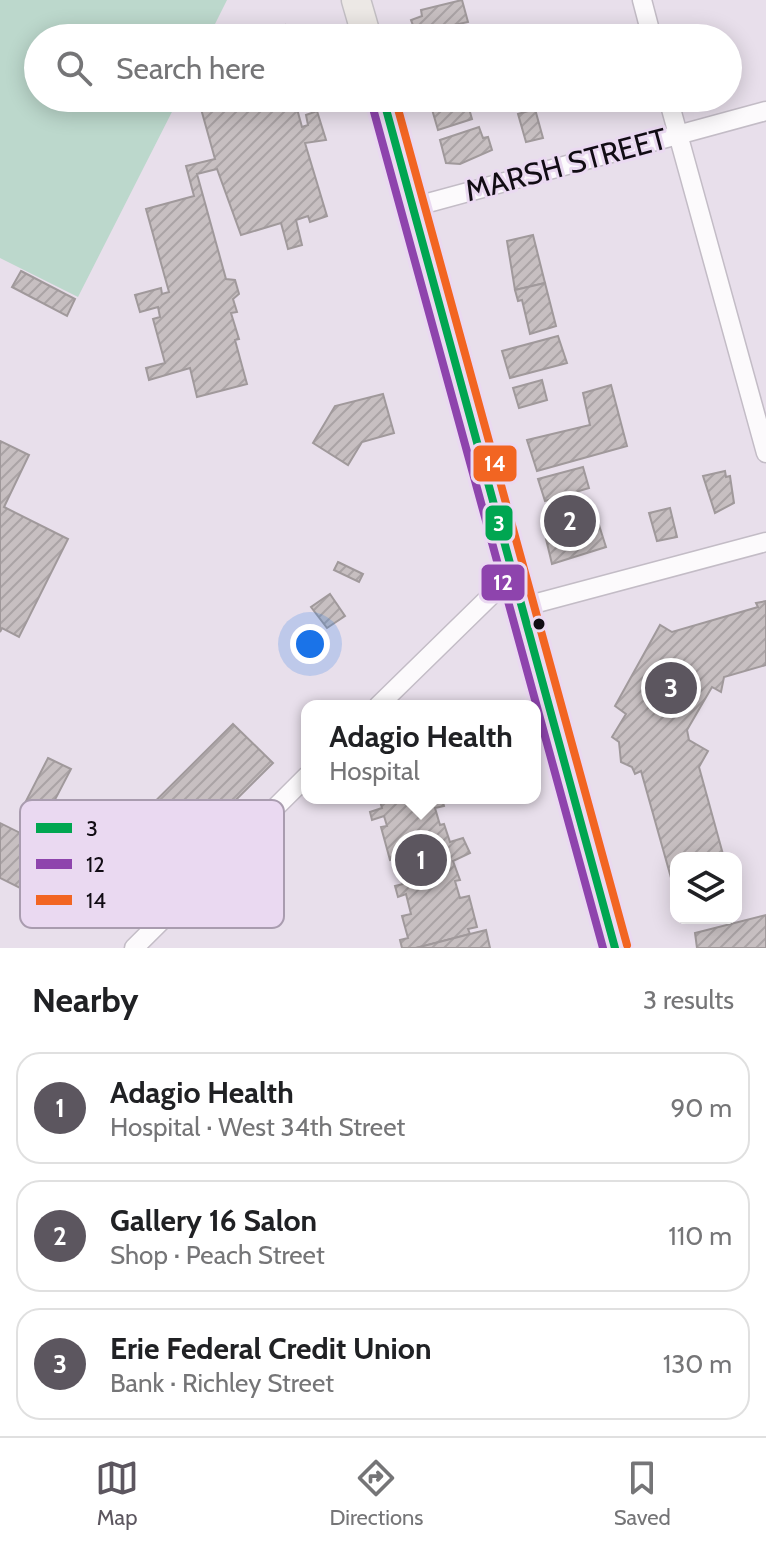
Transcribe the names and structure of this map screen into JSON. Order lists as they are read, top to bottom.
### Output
{
  "streets": {
    "street": ["MARSH STREET"]
  },
  "lines": ["transit line 3", "transit line 12", "transit line 14"],
  "legend": ["3", "12", "14"],
  "page": {
    "search": "Search here",
    "pins": ["2", "3", "1"],
    "popup": ["Adagio Health", "Hospital"],
    "heading": ["Nearby", "3 results"],
    "list": [
      {
        "mark": "1",
        "name": "Adagio Health",
        "note": "Hospital · West 34th Street",
        "value": "90 m"
      },
      {
        "mark": "2",
        "name": "Gallery 16 Salon",
        "note": "Shop · Peach Street",
        "value": "110 m"
      },
      {
        "mark": "3",
        "name": "Erie Federal Credit Union",
        "note": "Bank · Richley Street",
        "value": "130 m"
      }
    ],
    "nav": ["Map", "Directions", "Saved"]
  }
}
